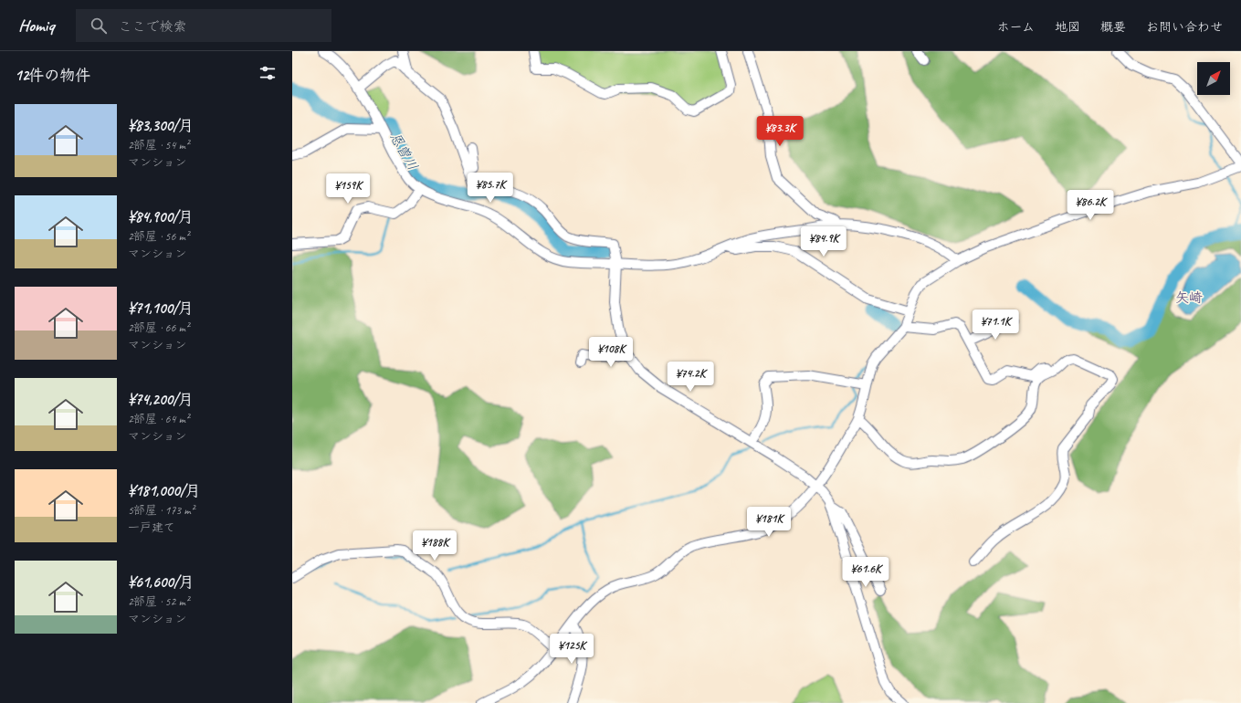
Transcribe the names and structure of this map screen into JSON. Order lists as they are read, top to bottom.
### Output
{
  "districts": ["矢崎"],
  "water": ["恩曽川"],
  "north": "top right",
  "page": {
    "header": "Homiq",
    "search": "ここで検索",
    "nav": [
      "ホーム",
      "地図",
      "概要",
      "お問い合わせ"
    ],
    "heading": "12件の物件",
    "list": [
      {
        "name": "¥83,300/月",
        "note": "2部屋 · 54 m² · マンション"
      },
      {
        "name": "¥84,900/月",
        "note": "2部屋 · 56 m² · マンション"
      },
      {
        "name": "¥71,100/月",
        "note": "2部屋 · 66 m² · マンション"
      },
      {
        "name": "¥74,200/月",
        "note": "2部屋 · 64 m² · マンション"
      },
      {
        "name": "¥181,000/月",
        "note": "5部屋 · 173 m² · 一戸建て"
      },
      {
        "name": "¥61,600/月",
        "note": "2部屋 · 52 m² · マンション"
      }
    ],
    "price": [
      "¥83.3K",
      "¥85.7K",
      "¥159K",
      "¥86.2K",
      "¥84.9K",
      "¥71.1K",
      "¥108K",
      "¥74.2K",
      "¥181K",
      "¥188K",
      "¥61.6K",
      "¥125K"
    ]
  }
}
